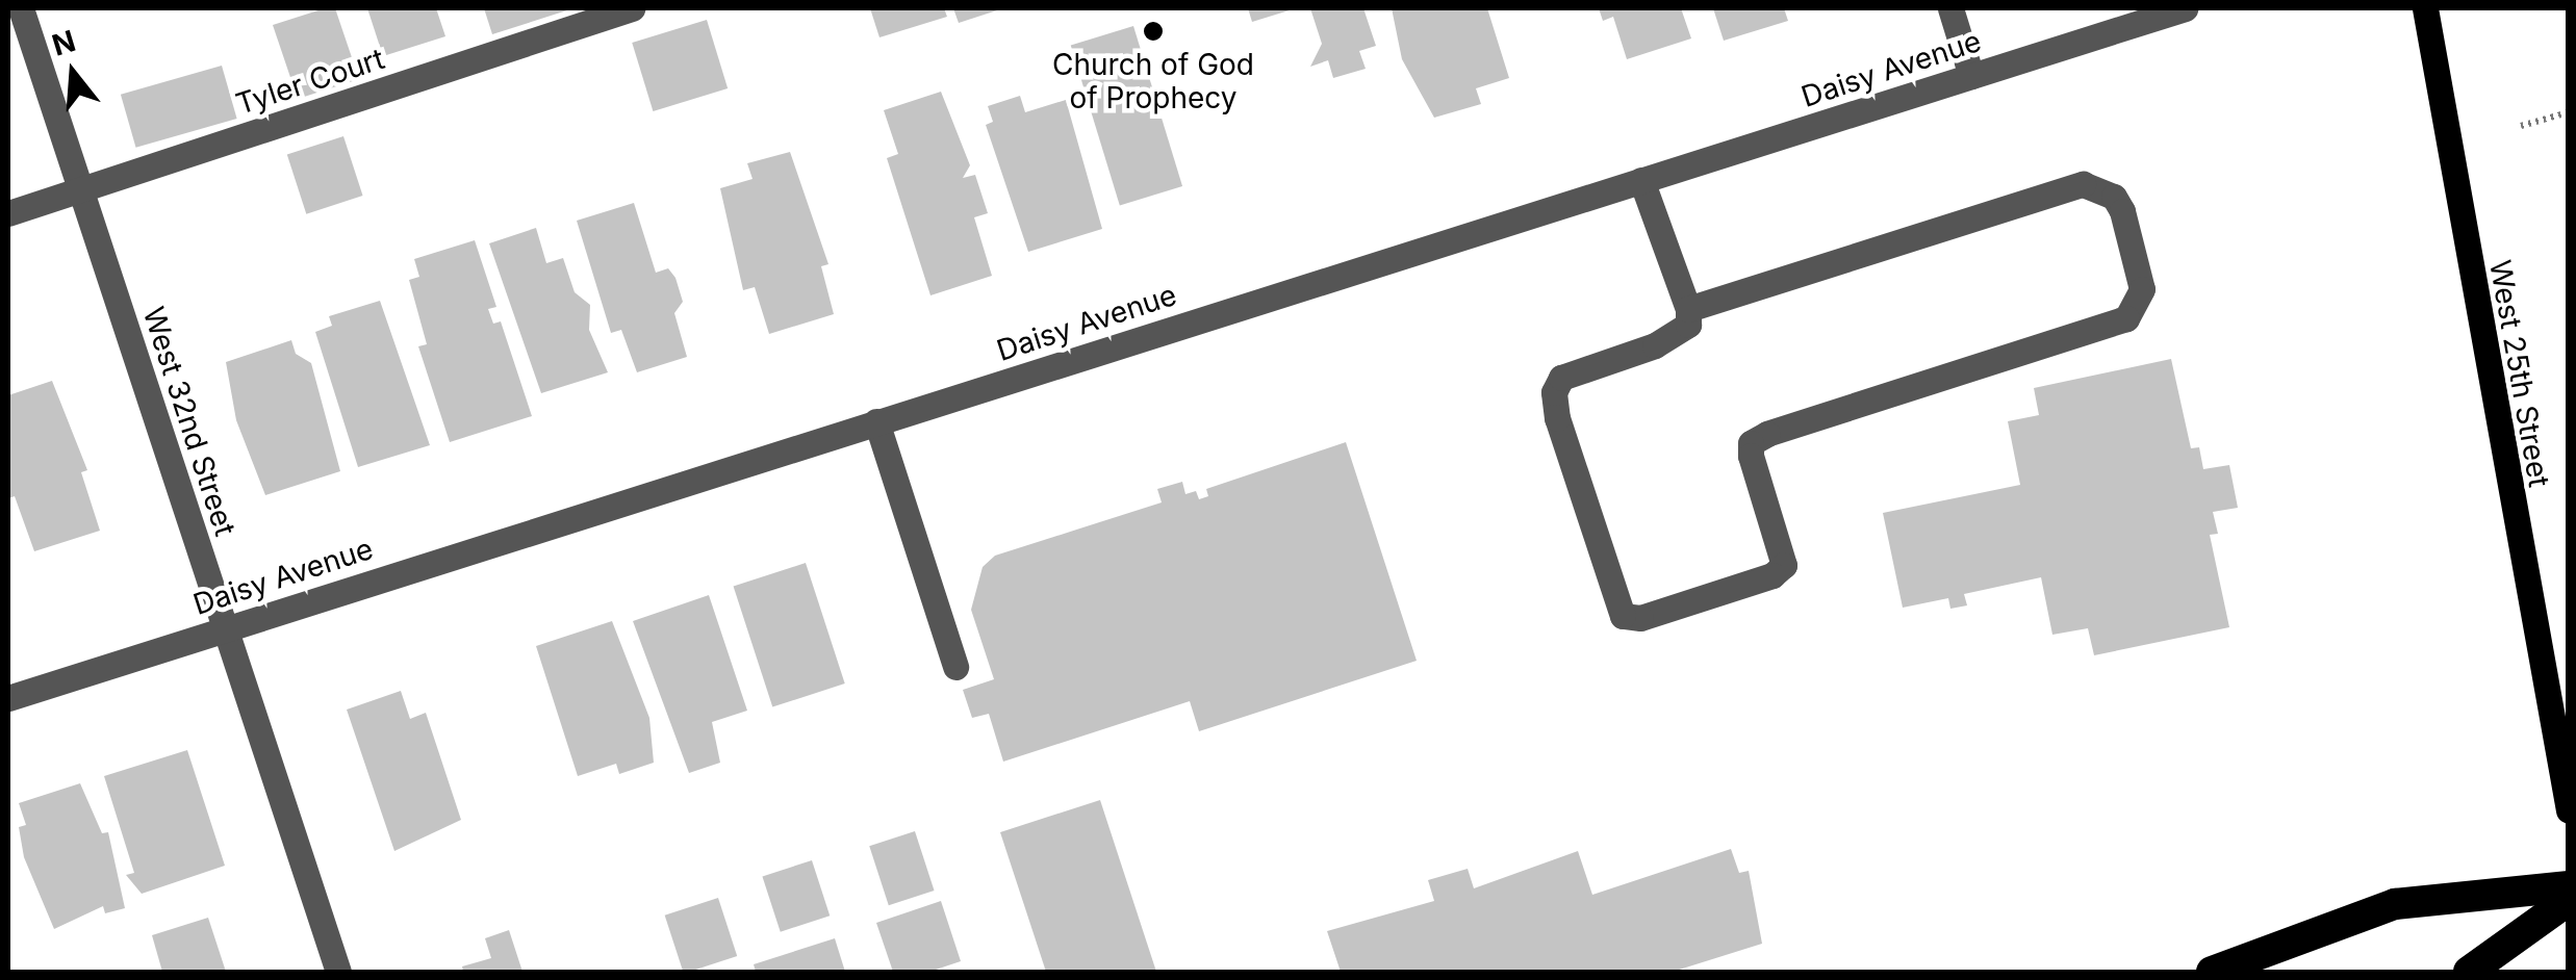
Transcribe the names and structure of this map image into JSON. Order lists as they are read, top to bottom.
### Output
{
  "streets": {
    "main road": ["West 25th Street"],
    "street": ["Daisy Avenue", "Tyler Court", "West 32nd Street"]
  },
  "crossings": [
    ["Daisy Avenue", "West 32nd Street"],
    ["Tyler Court", "West 32nd Street"]
  ],
  "places": ["Church of God of Prophecy"],
  "north": "top"
}
